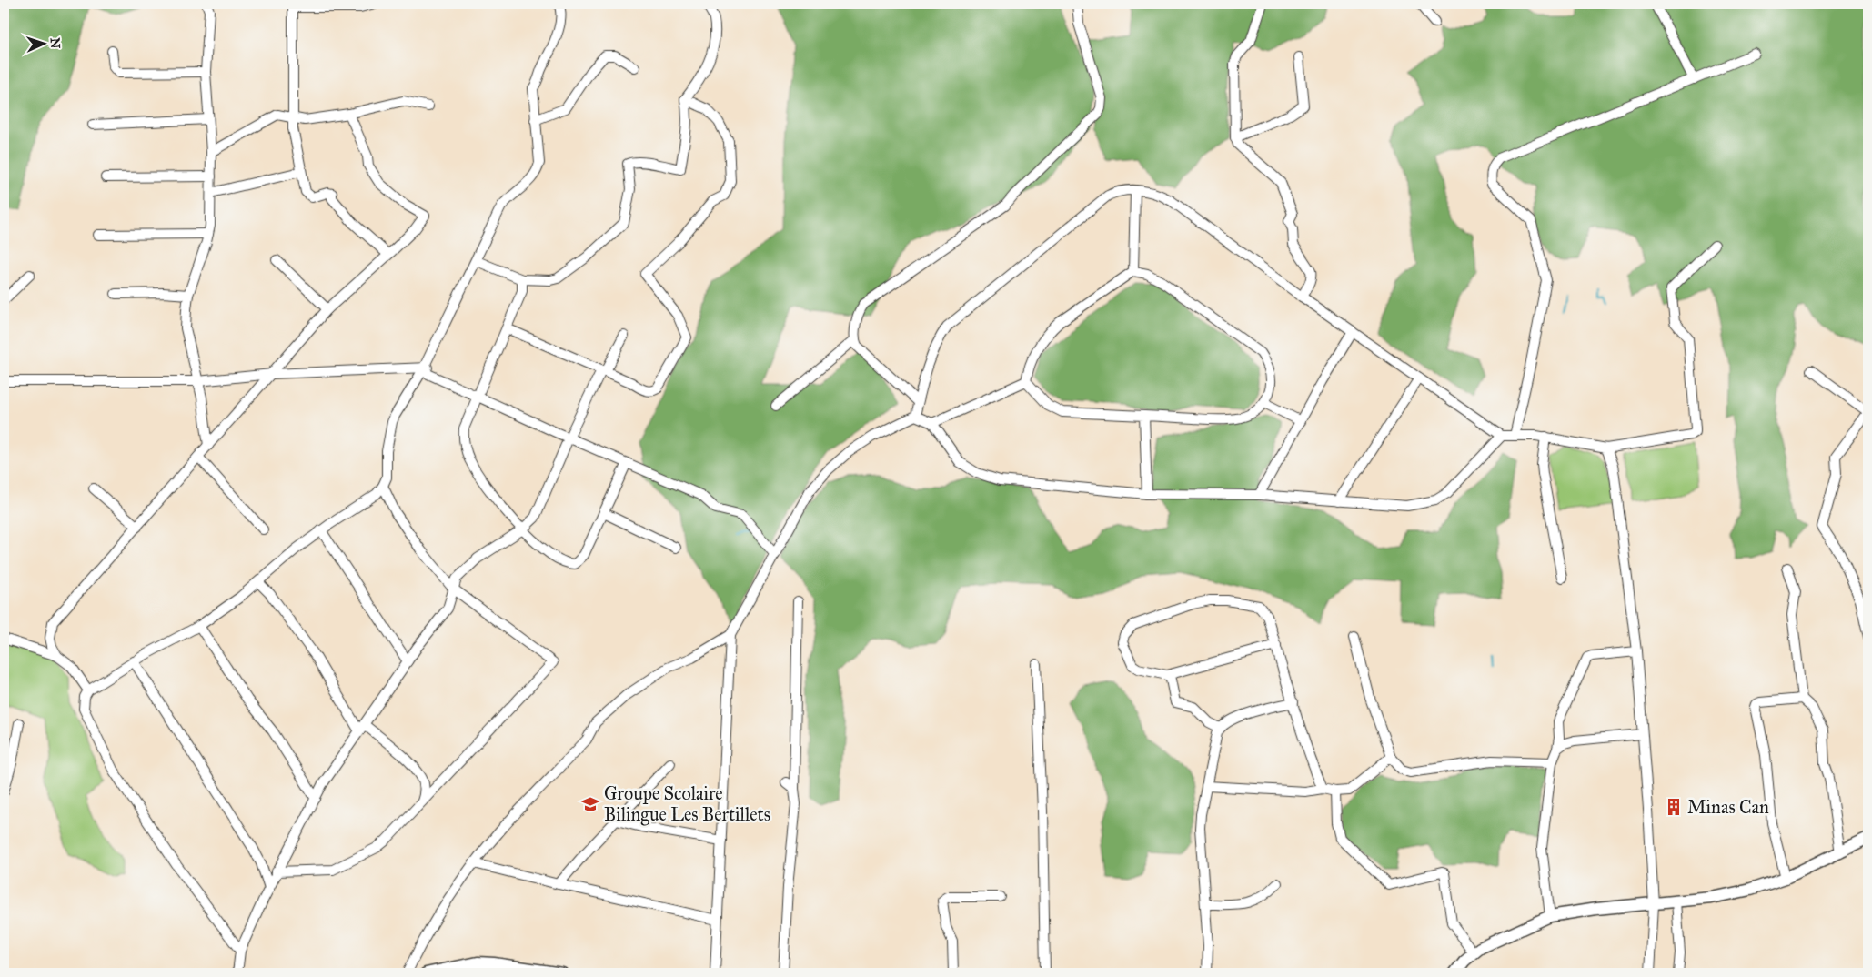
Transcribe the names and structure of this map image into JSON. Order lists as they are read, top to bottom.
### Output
{
  "places": {
    "school or university": ["Groupe Scolaire Bilingue Les Bertillets"],
    "building": ["Minas Can"]
  },
  "north": "right"
}
